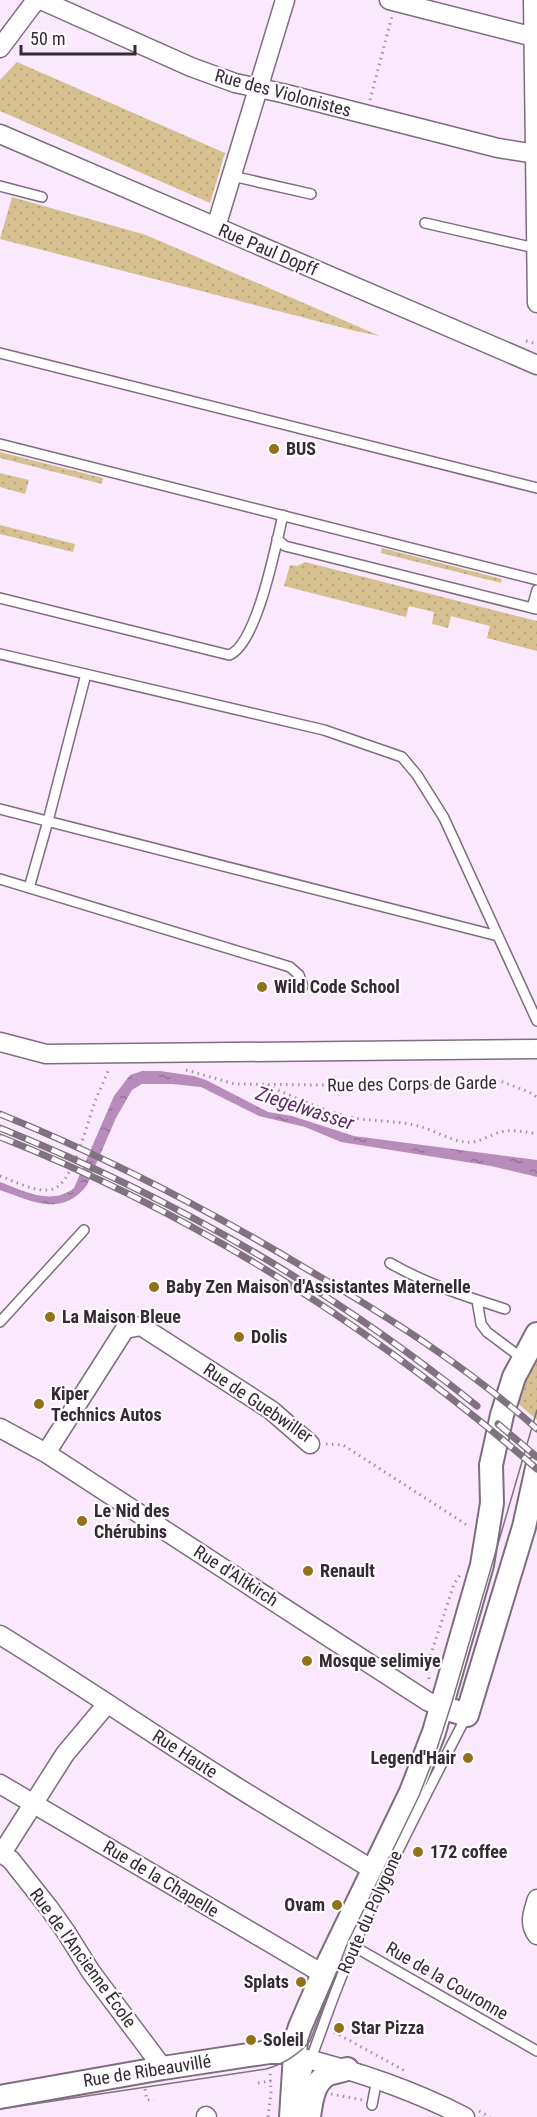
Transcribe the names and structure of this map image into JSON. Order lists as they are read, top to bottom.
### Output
{
  "streets": {
    "street": [
      "Rue des Violonistes",
      "Rue Paul Dopff",
      "Rue des Corps de Garde",
      "Rue de Guebwiller",
      "Rue d'Altkirch",
      "Rue Haute",
      "Rue de la Chapelle",
      "Route du Polygone",
      "Rue de l'Ancienne École",
      "Rue de Ribeauvillé"
    ],
    "lane": ["Rue de la Couronne"]
  },
  "crossings": [
    ["Rue de Guebwiller", "Rue d'Altkirch"],
    ["Rue de Guebwiller", "Route du Polygone"],
    ["Rue d'Altkirch", "Route du Polygone"],
    ["Rue Haute", "Route du Polygone"],
    ["Rue de la Chapelle", "Route du Polygone"],
    ["Route du Polygone", "Rue de la Couronne"],
    ["Route du Polygone", "Rue de Ribeauvillé"],
    ["Rue de l'Ancienne École", "Rue de Ribeauvillé"]
  ],
  "water": ["Ziegelwasser"],
  "places": [
    "BUS",
    "Wild Code School",
    "Baby Zen Maison d'Assistantes Maternelle",
    "La Maison Bleue",
    "Dolis",
    "Kiper Technics Autos",
    "Le Nid des Chérubins",
    "Renault",
    "Mosque selimiye",
    "Legend'Hair",
    "172 coffee",
    "Ovam",
    "Splats",
    "Star Pizza",
    "Soleil"
  ],
  "scale_bar": "50 m"
}
